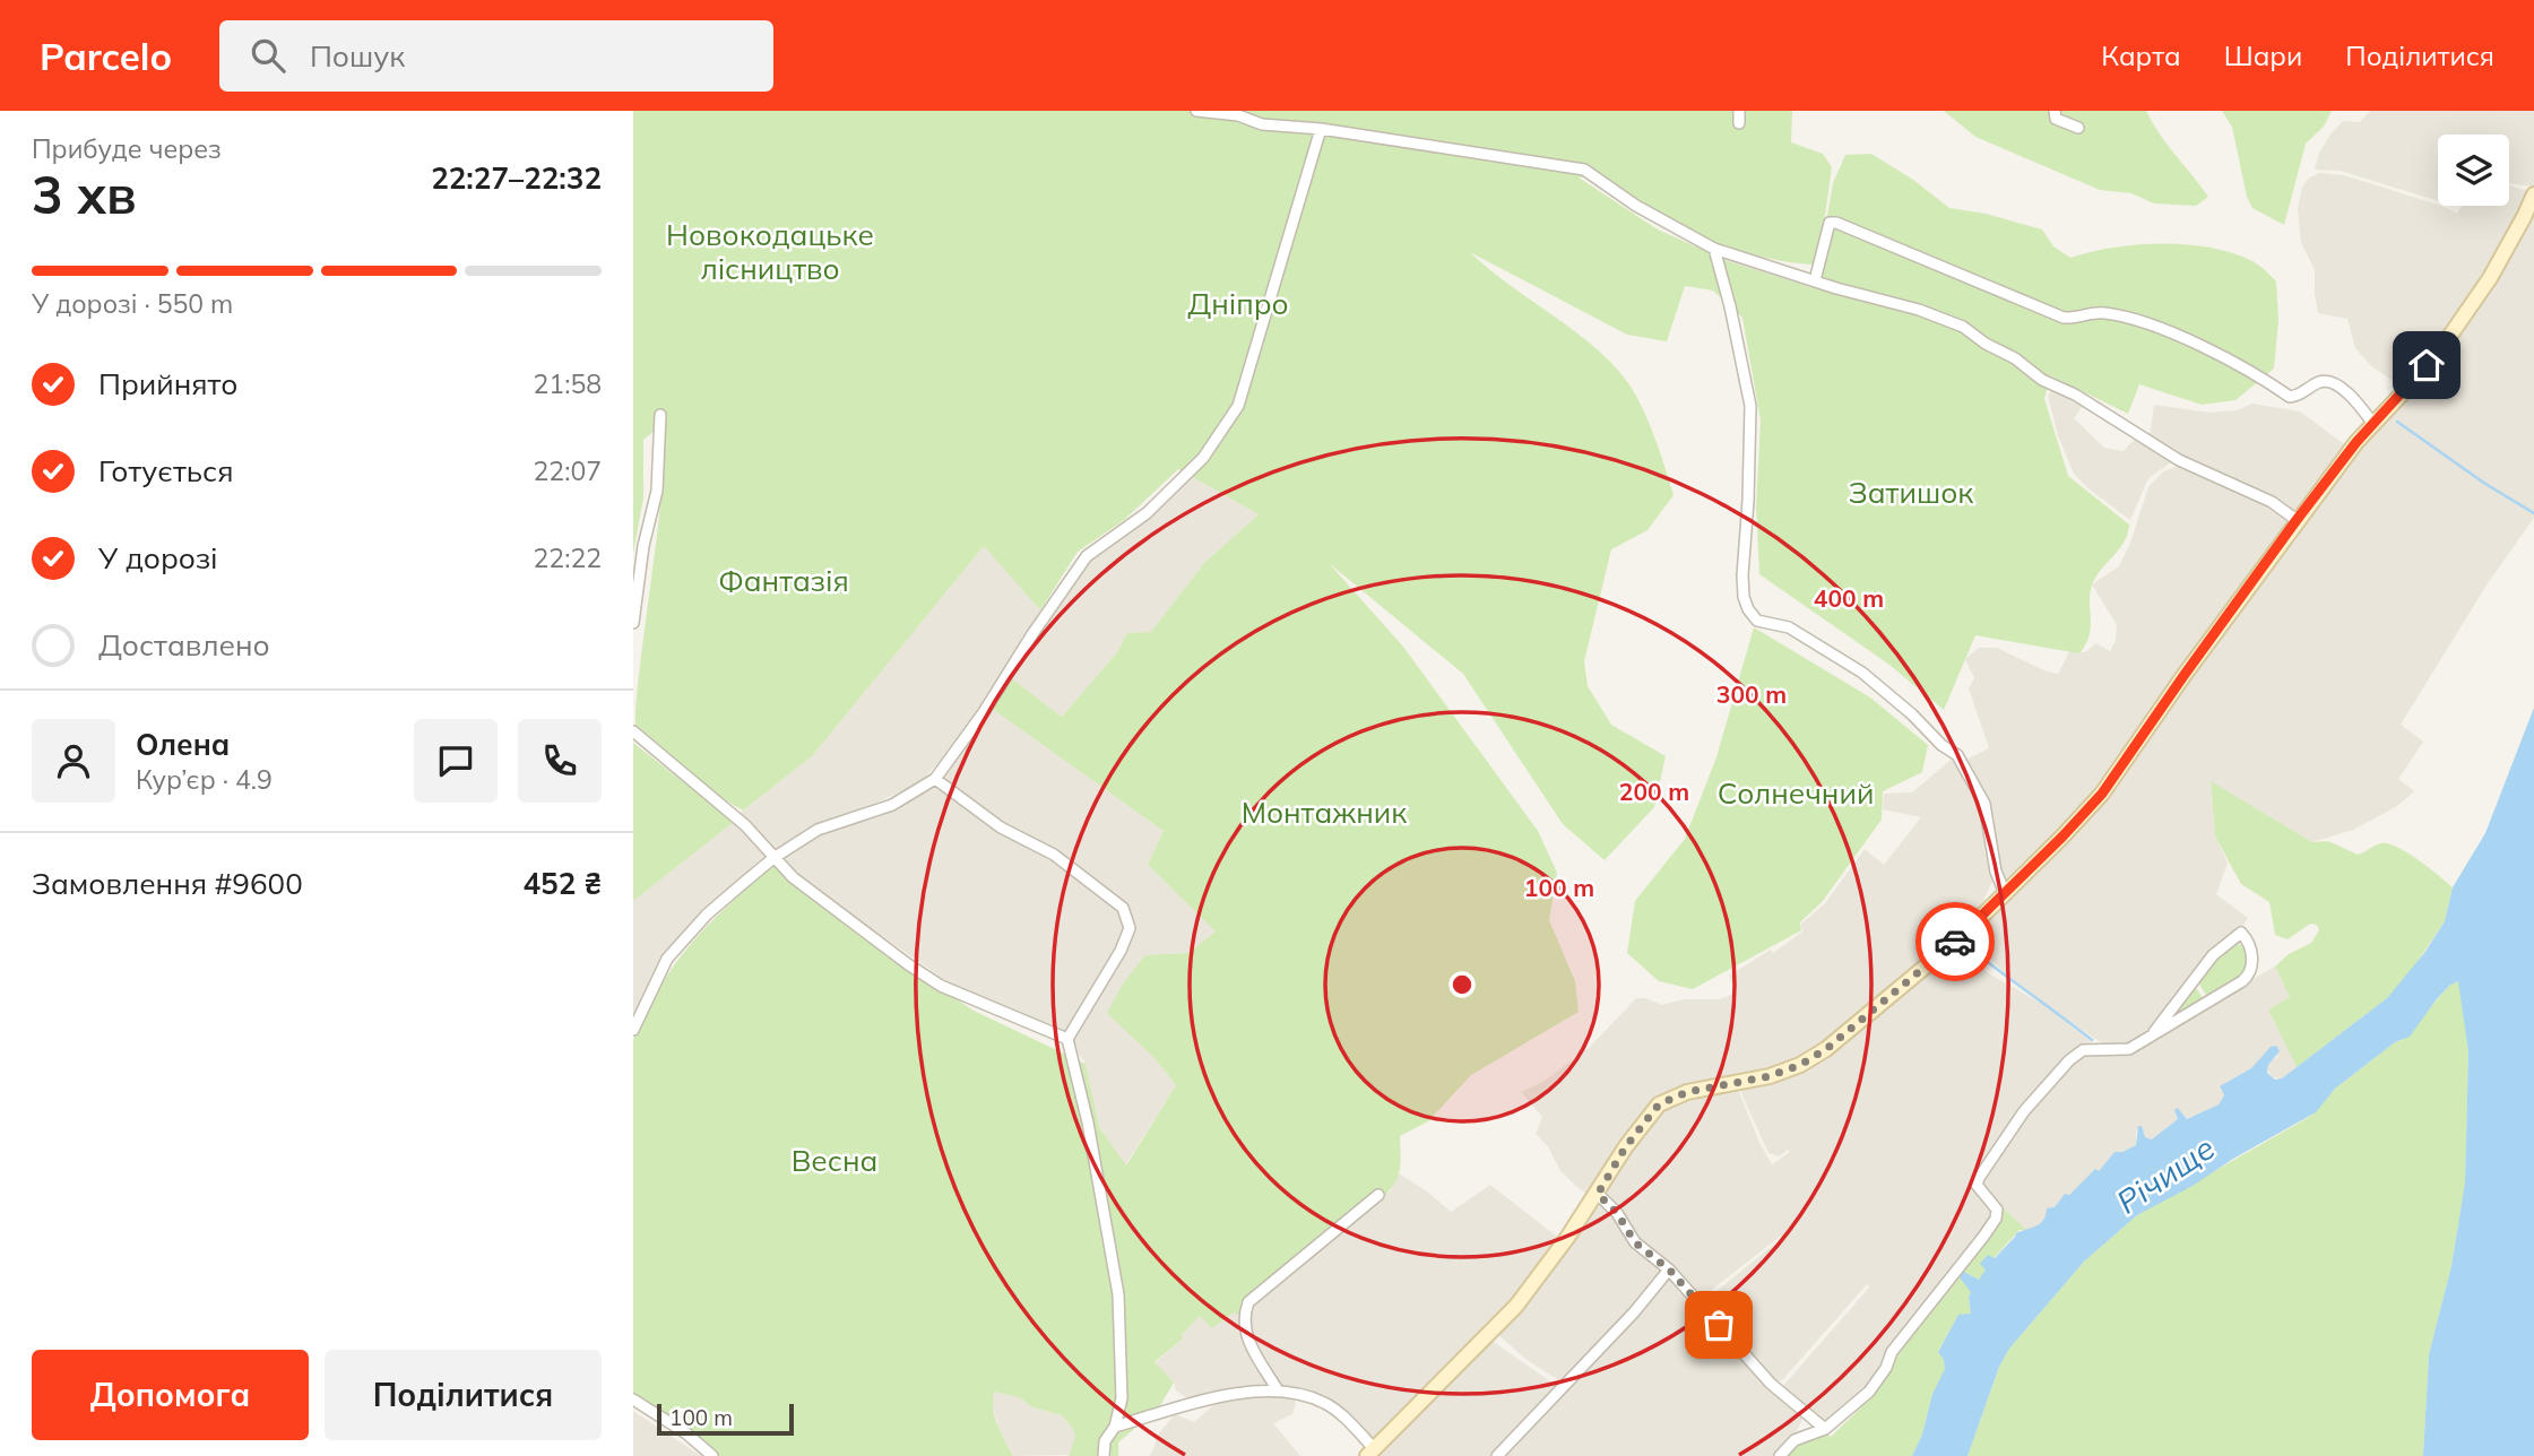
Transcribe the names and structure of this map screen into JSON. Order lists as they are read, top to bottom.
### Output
{
  "water": ["Річище"],
  "parks": [
    "Новокодацьке лісництво",
    "Дніпро",
    "Затишок",
    "Фантазія",
    "Солнечний",
    "Монтажник",
    "Весна"
  ],
  "scale_bar": "100 m",
  "page": {
    "header": "Parcelo",
    "search": "Пошук",
    "nav": ["Карта", "Шари", "Поділитися"],
    "heading": ["3 хв", "Прибуде через", "22:27–22:32"],
    "panel": [
      "Олена",
      "Кур’єр · 4.9",
      "Замовлення #9600",
      "452 ₴"
    ],
    "bar": "У дорозі · 550 m",
    "list": [
      ["Прийнято", "21:58"],
      ["Готується", "22:07"],
      ["У дорозі", "22:22"],
      "Доставлено"
    ],
    "buttons": ["Допомога", "Поділитися"],
    "scale": "100 m"
  },
  "rings": [
    "400 m",
    "300 m",
    "200 m",
    "100 m"
  ]
}
